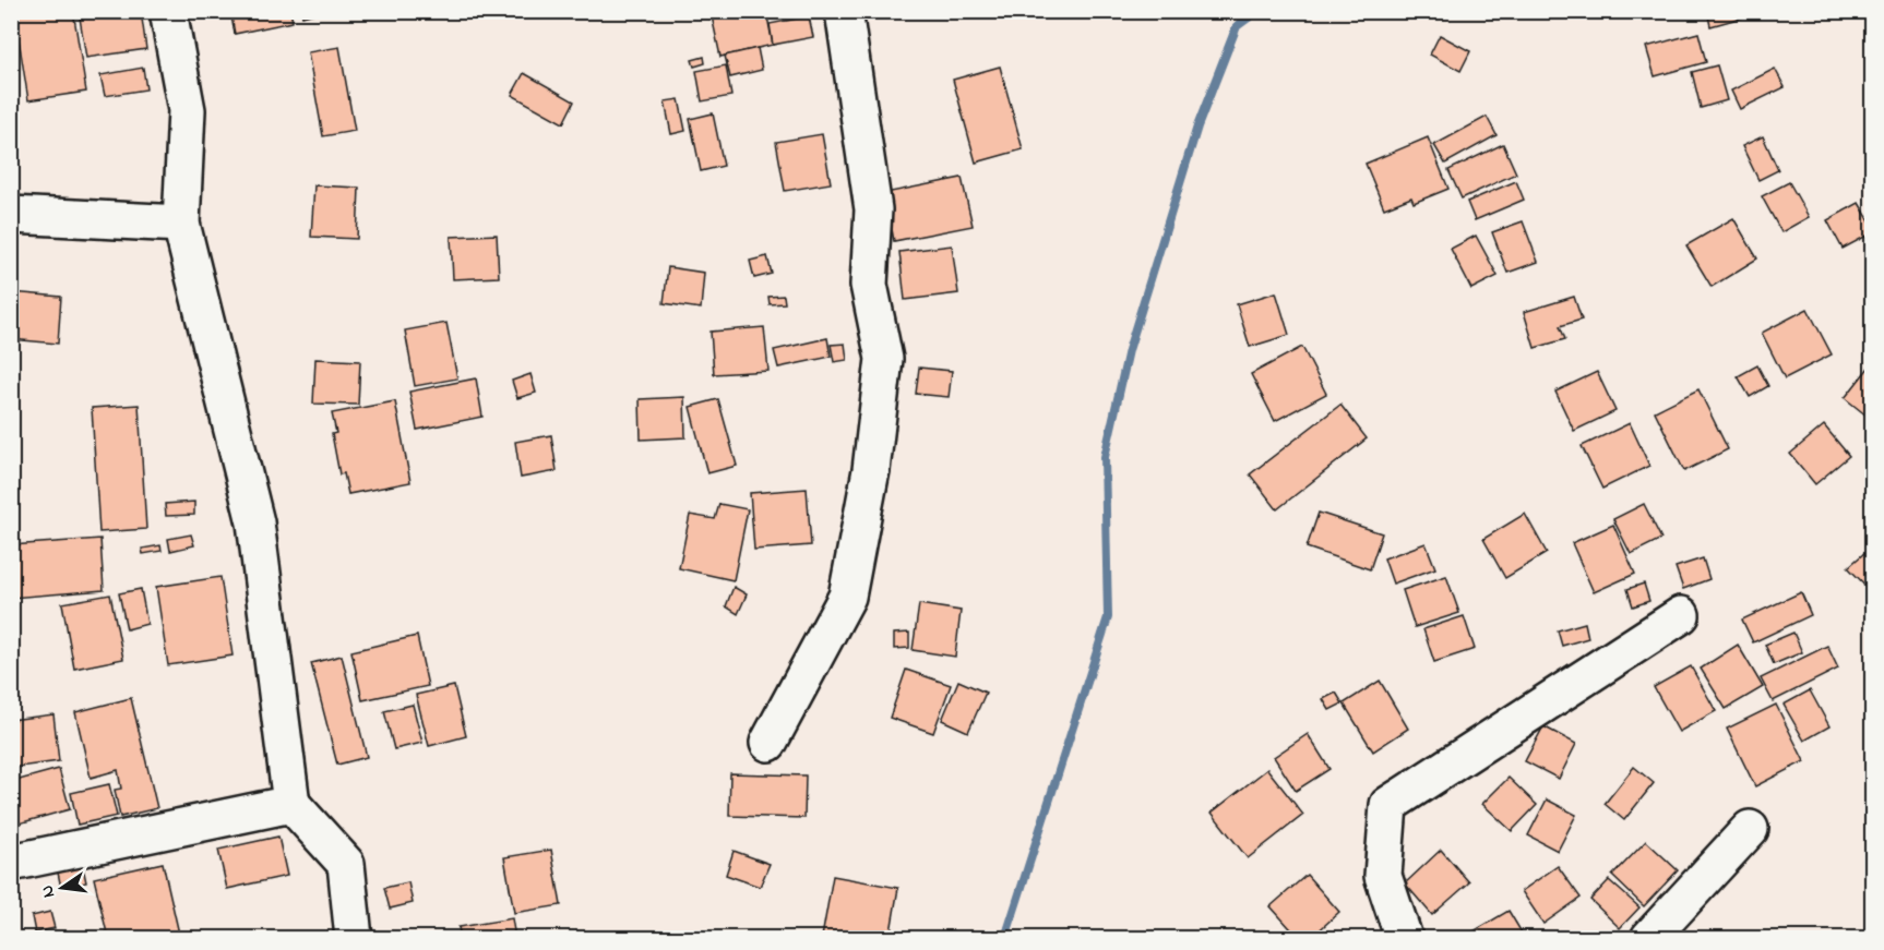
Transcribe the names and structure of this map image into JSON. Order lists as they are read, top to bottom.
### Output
{
  "north": "left"
}
